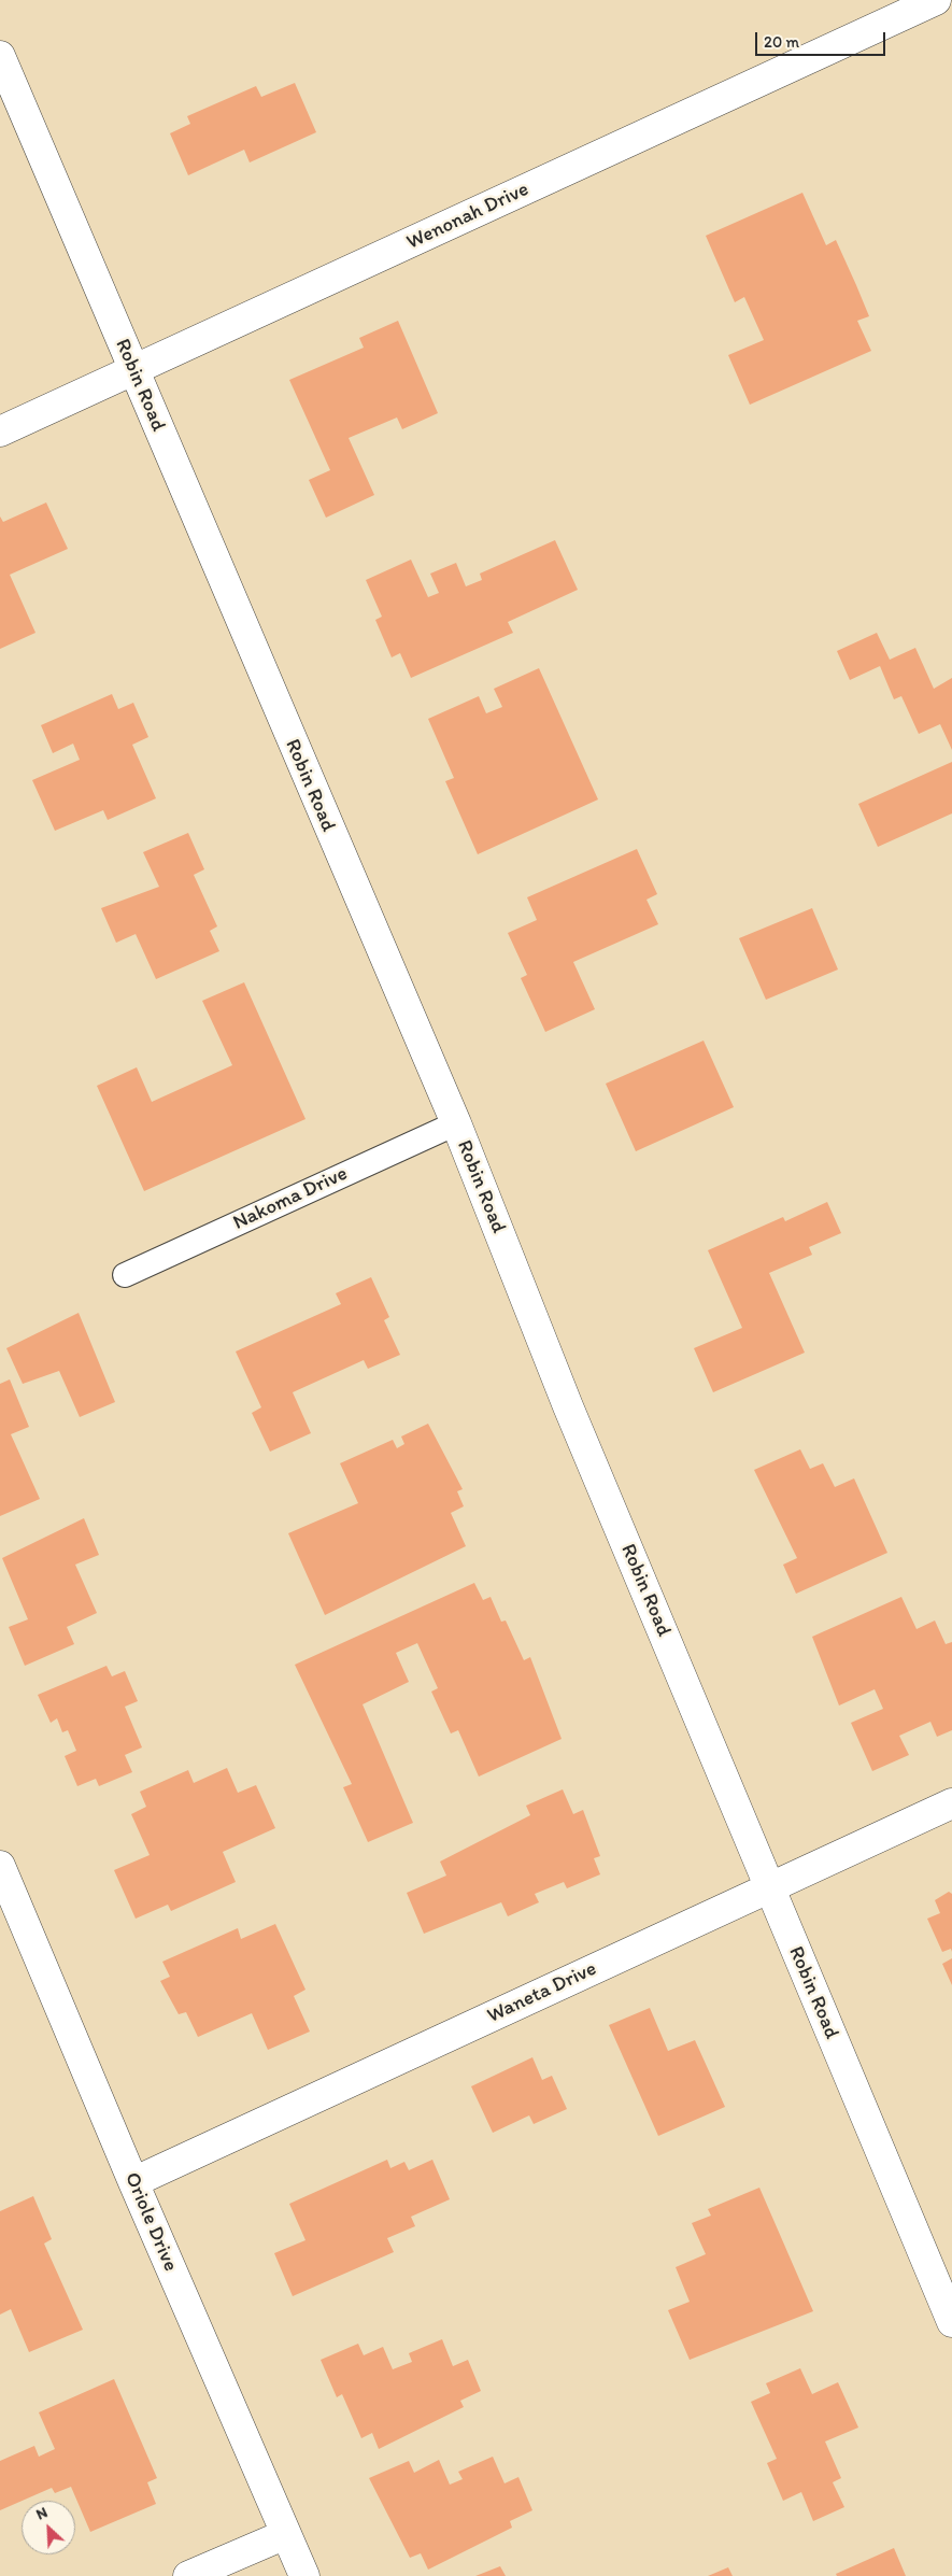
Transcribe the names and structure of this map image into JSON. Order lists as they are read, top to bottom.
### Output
{
  "streets": {
    "street": [
      "Wenonah Drive",
      "Robin Road",
      "Waneta Drive",
      "Oriole Drive"
    ],
    "lane": ["Nakoma Drive"]
  },
  "crossings": [
    ["Wenonah Drive", "Robin Road"],
    ["Robin Road", "Nakoma Drive"],
    ["Robin Road", "Waneta Drive"],
    ["Waneta Drive", "Oriole Drive"]
  ],
  "scale_bar": "20 m",
  "north": "top left"
}
